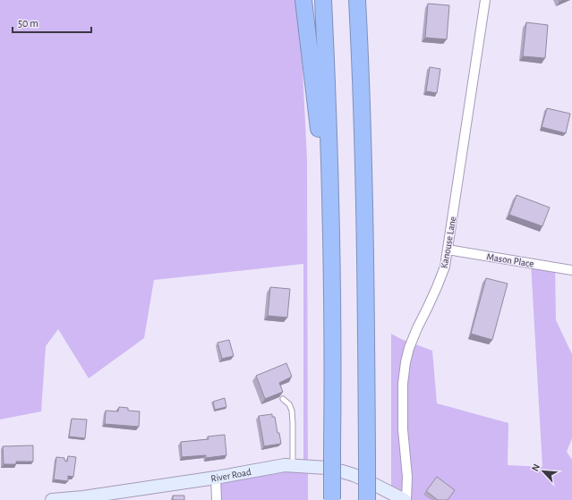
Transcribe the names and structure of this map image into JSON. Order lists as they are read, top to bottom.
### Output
{
  "streets": {
    "street": ["Kanouse Lane", "Mason Place", "River Road"]
  },
  "crossings": [
    ["Kanouse Lane", "Mason Place"],
    ["Kanouse Lane", "River Road"]
  ],
  "scale_bar": "50 m",
  "north": "top left"
}
